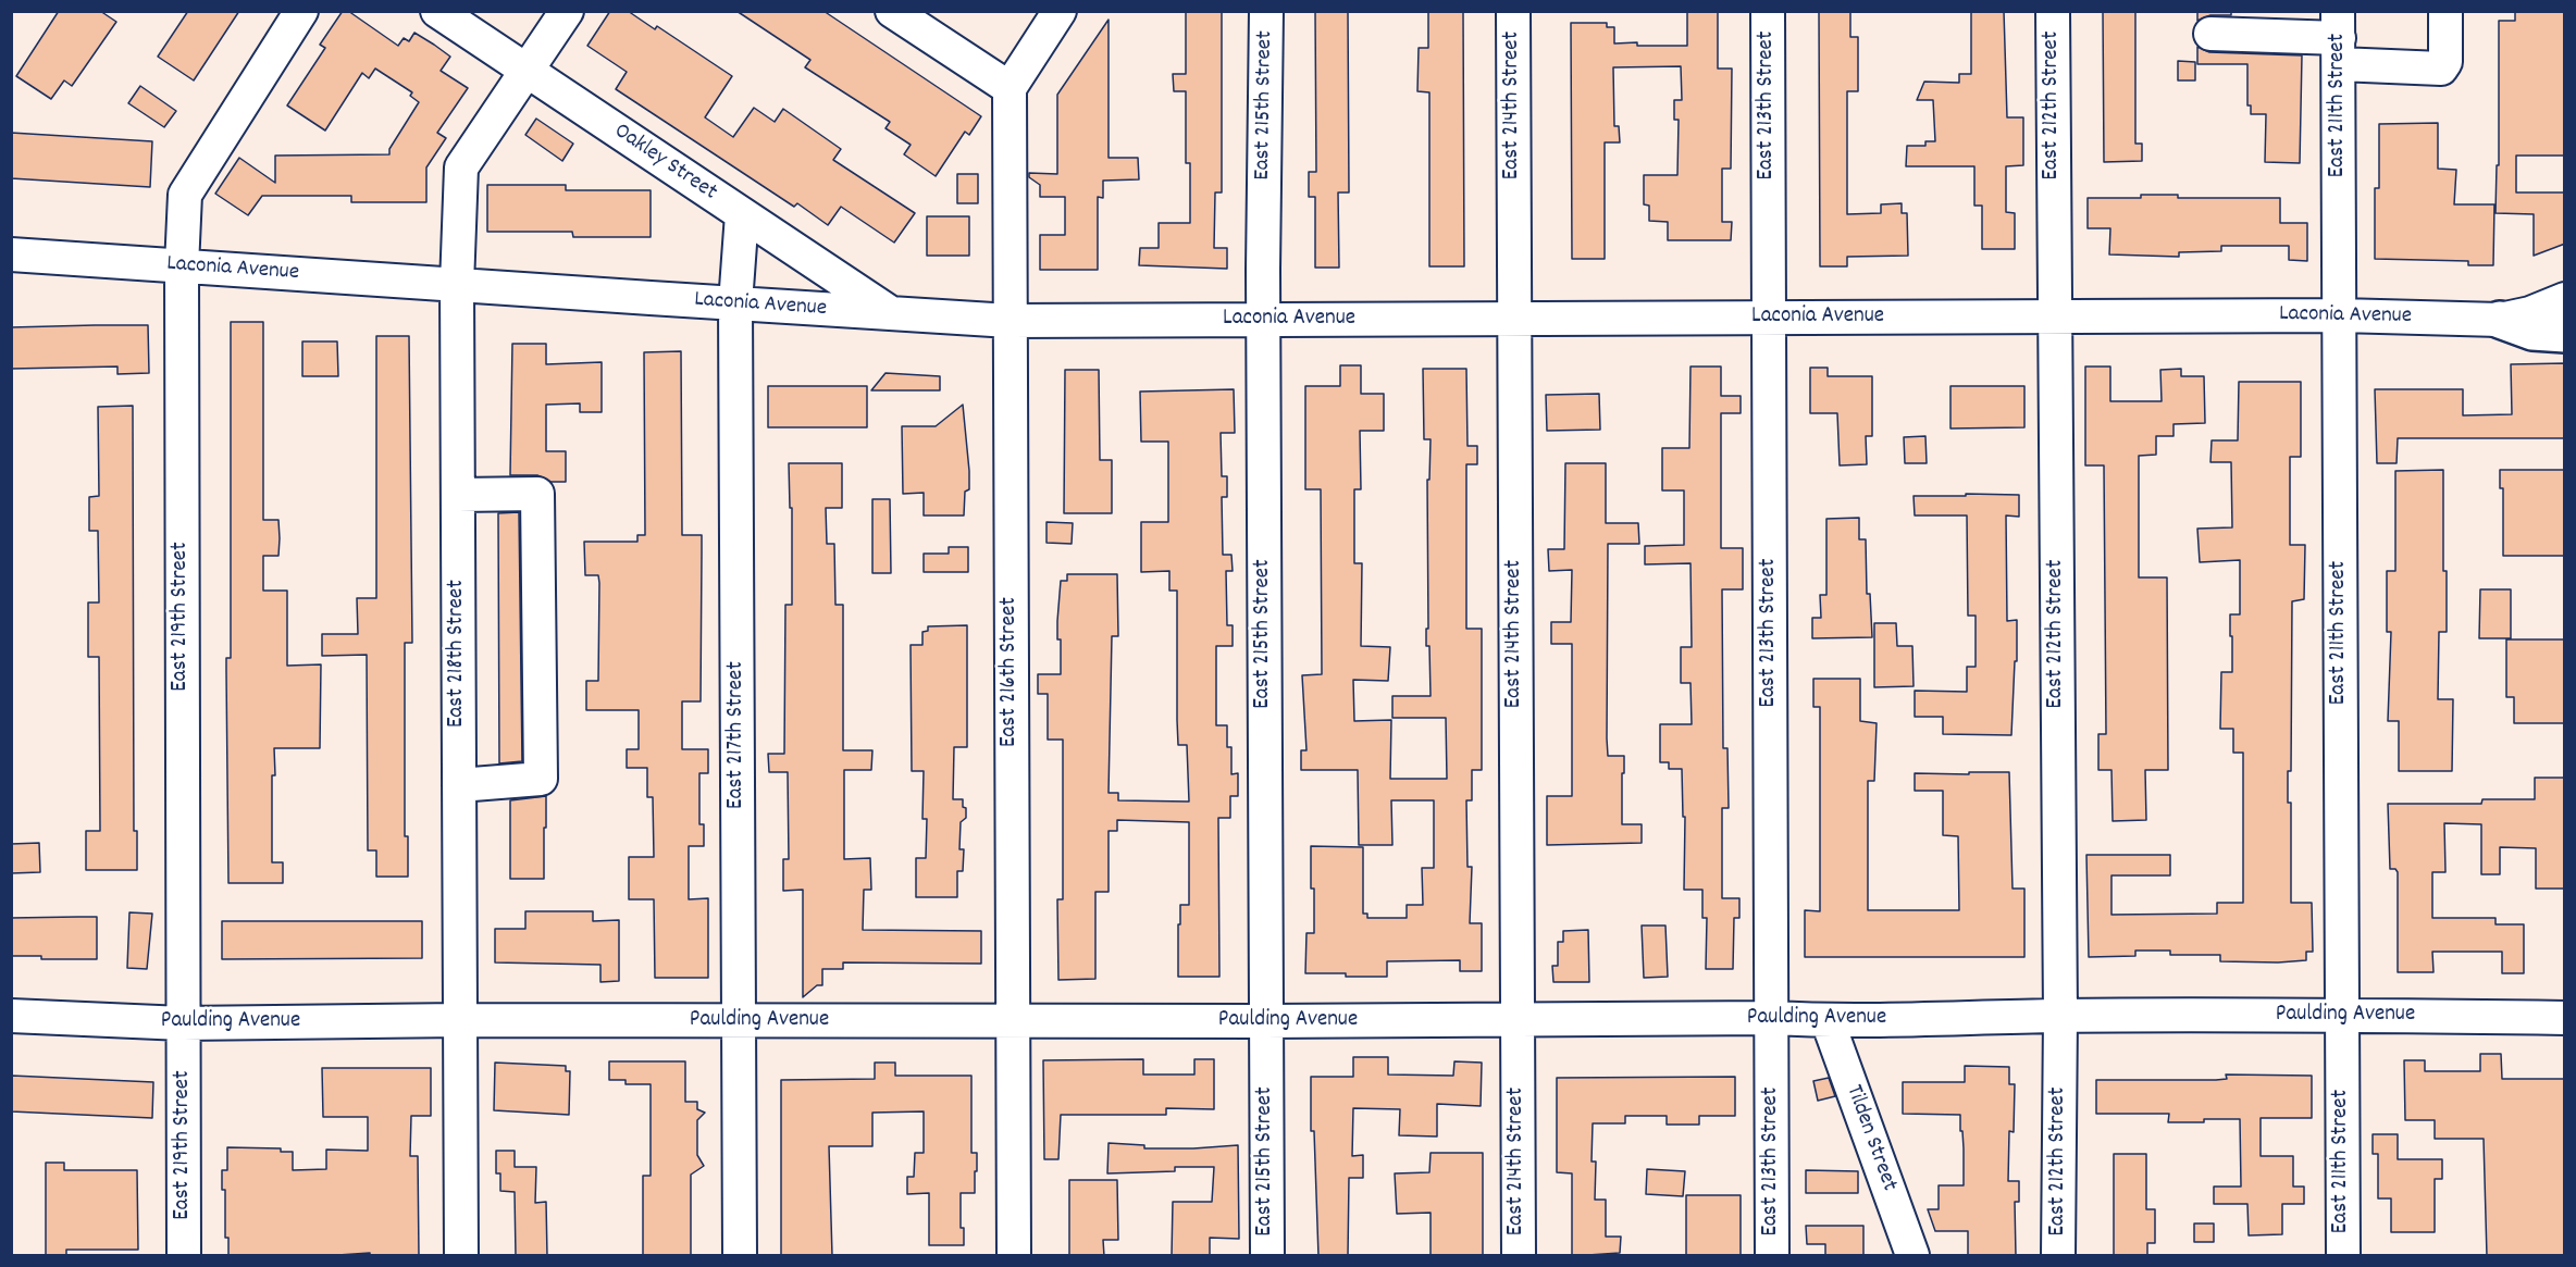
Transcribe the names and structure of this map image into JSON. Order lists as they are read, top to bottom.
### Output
{
  "streets": {
    "street": [
      "East 215th Street",
      "East 214th Street",
      "East 213th Street",
      "East 212th Street",
      "East 211th Street",
      "Oakley Street",
      "Laconia Avenue",
      "East 219th Street",
      "East 218th Street",
      "East 216th Street",
      "East 217th Street",
      "Paulding Avenue",
      "Tilden Street"
    ]
  },
  "crossings": [
    ["East 215th Street", "Laconia Avenue"],
    ["East 215th Street", "Paulding Avenue"],
    ["East 214th Street", "Laconia Avenue"],
    ["East 214th Street", "Paulding Avenue"],
    ["East 213th Street", "Laconia Avenue"],
    ["East 213th Street", "Paulding Avenue"],
    ["East 212th Street", "Laconia Avenue"],
    ["East 212th Street", "Paulding Avenue"],
    ["East 211th Street", "Laconia Avenue"],
    ["East 211th Street", "Paulding Avenue"],
    ["Oakley Street", "Laconia Avenue"],
    ["Oakley Street", "East 218th Street"],
    ["Oakley Street", "East 217th Street"],
    ["Laconia Avenue", "East 219th Street"],
    ["Laconia Avenue", "East 218th Street"],
    ["Laconia Avenue", "East 216th Street"],
    ["Laconia Avenue", "East 217th Street"],
    ["East 219th Street", "Paulding Avenue"],
    ["East 218th Street", "Paulding Avenue"],
    ["East 216th Street", "Paulding Avenue"],
    ["East 217th Street", "Paulding Avenue"],
    ["Paulding Avenue", "Tilden Street"]
  ]
}
